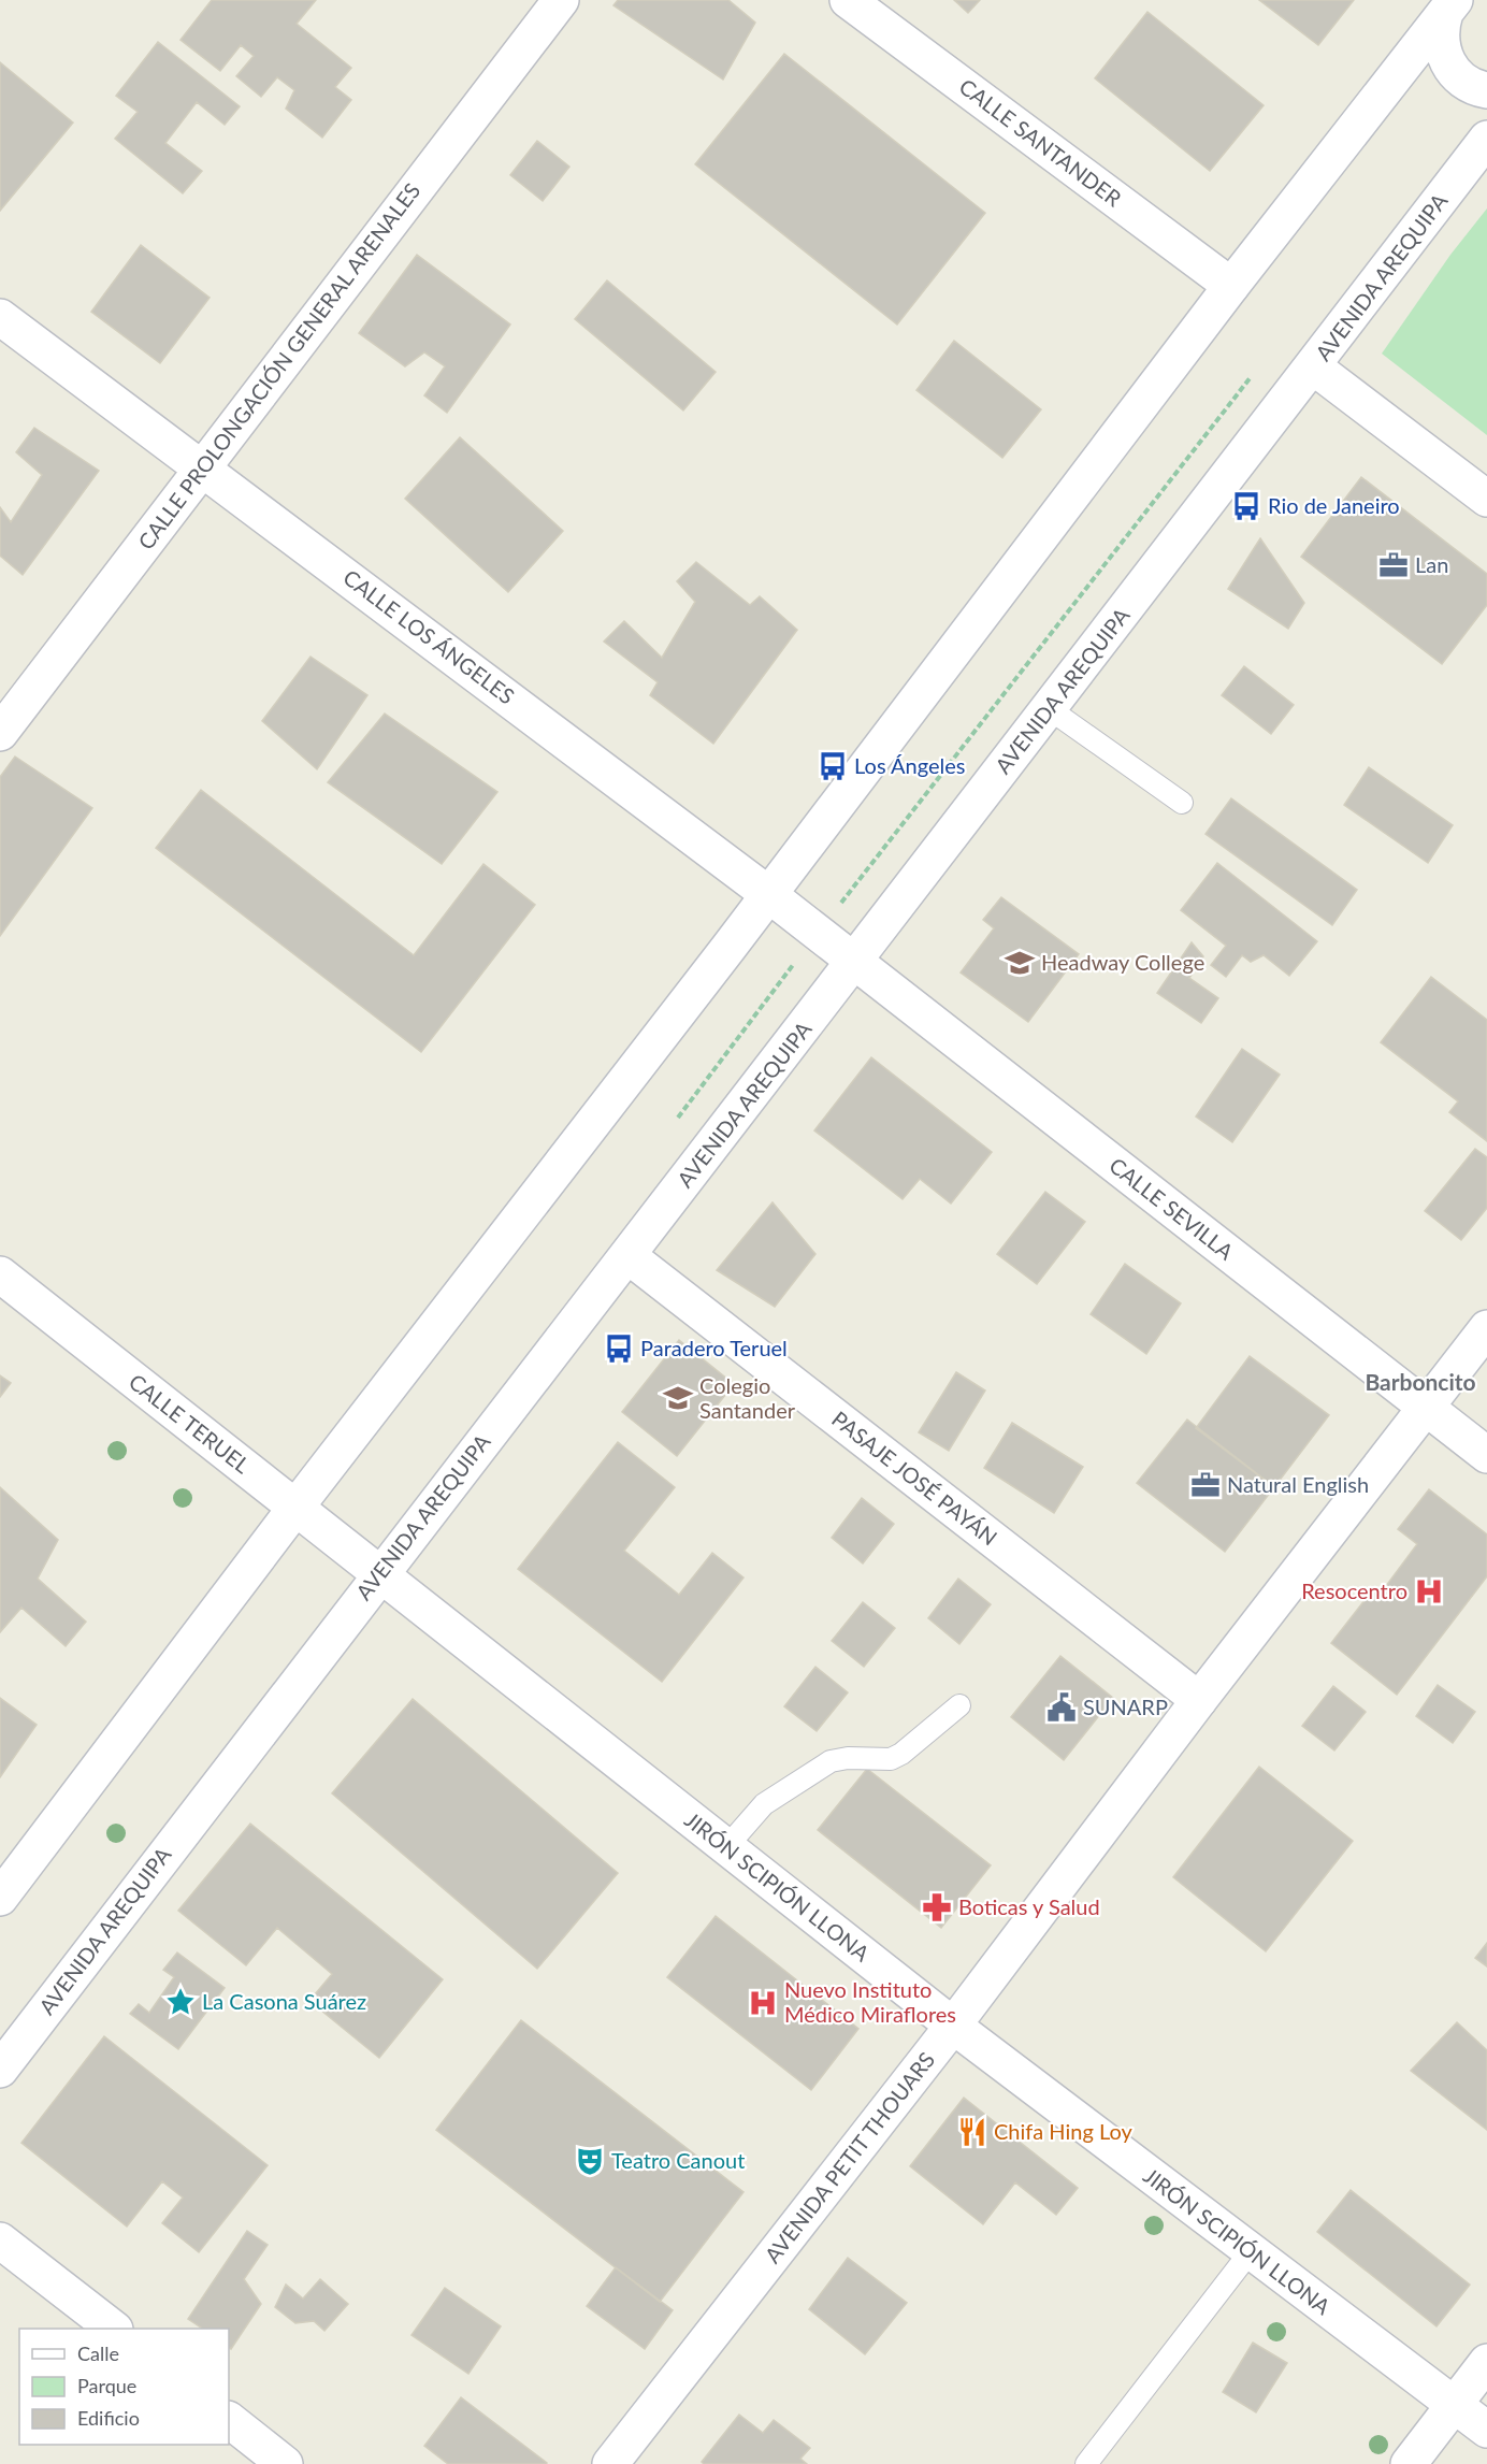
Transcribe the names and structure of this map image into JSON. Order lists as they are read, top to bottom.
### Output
{
  "streets": {
    "street": [
      "CALLE SANTANDER",
      "AVENIDA AREQUIPA",
      "CALLE PROLONGACIÓN GENERAL ARENALES",
      "CALLE LOS ÁNGELES",
      "CALLE SEVILLA",
      "CALLE TERUEL",
      "PASAJE JOSÉ PAYÁN",
      "JIRÓN SCIPIÓN LLONA",
      "AVENIDA PETIT THOUARS"
    ]
  },
  "crossings": [
    ["AVENIDA AREQUIPA", "CALLE LOS ÁNGELES"],
    ["AVENIDA AREQUIPA", "CALLE SEVILLA"],
    ["AVENIDA AREQUIPA", "CALLE TERUEL"],
    ["AVENIDA AREQUIPA", "PASAJE JOSÉ PAYÁN"],
    ["AVENIDA AREQUIPA", "JIRÓN SCIPIÓN LLONA"],
    ["CALLE PROLONGACIÓN GENERAL ARENALES", "CALLE LOS ÁNGELES"],
    ["CALLE LOS ÁNGELES", "CALLE SEVILLA"],
    ["CALLE SEVILLA", "AVENIDA PETIT THOUARS"],
    ["CALLE TERUEL", "JIRÓN SCIPIÓN LLONA"],
    ["PASAJE JOSÉ PAYÁN", "AVENIDA PETIT THOUARS"],
    ["JIRÓN SCIPIÓN LLONA", "AVENIDA PETIT THOUARS"]
  ],
  "districts": ["Barboncito"],
  "places": {
    "bus stop": ["Rio de Janeiro", "Los Ángeles", "Paradero Teruel"],
    "office": ["Lan", "Natural English"],
    "school or university": ["Headway College", "Colegio Santander"],
    "hospital": ["Resocentro", "Nuevo Instituto Médico Miraflores"],
    "public building": ["SUNARP"],
    "pharmacy": ["Boticas y Salud"],
    "place": ["La Casona Suárez"],
    "restaurant": ["Chifa Hing Loy"],
    "theatre": ["Teatro Canout"]
  },
  "legend": ["Calle", "Parque", "Edificio"]
}
